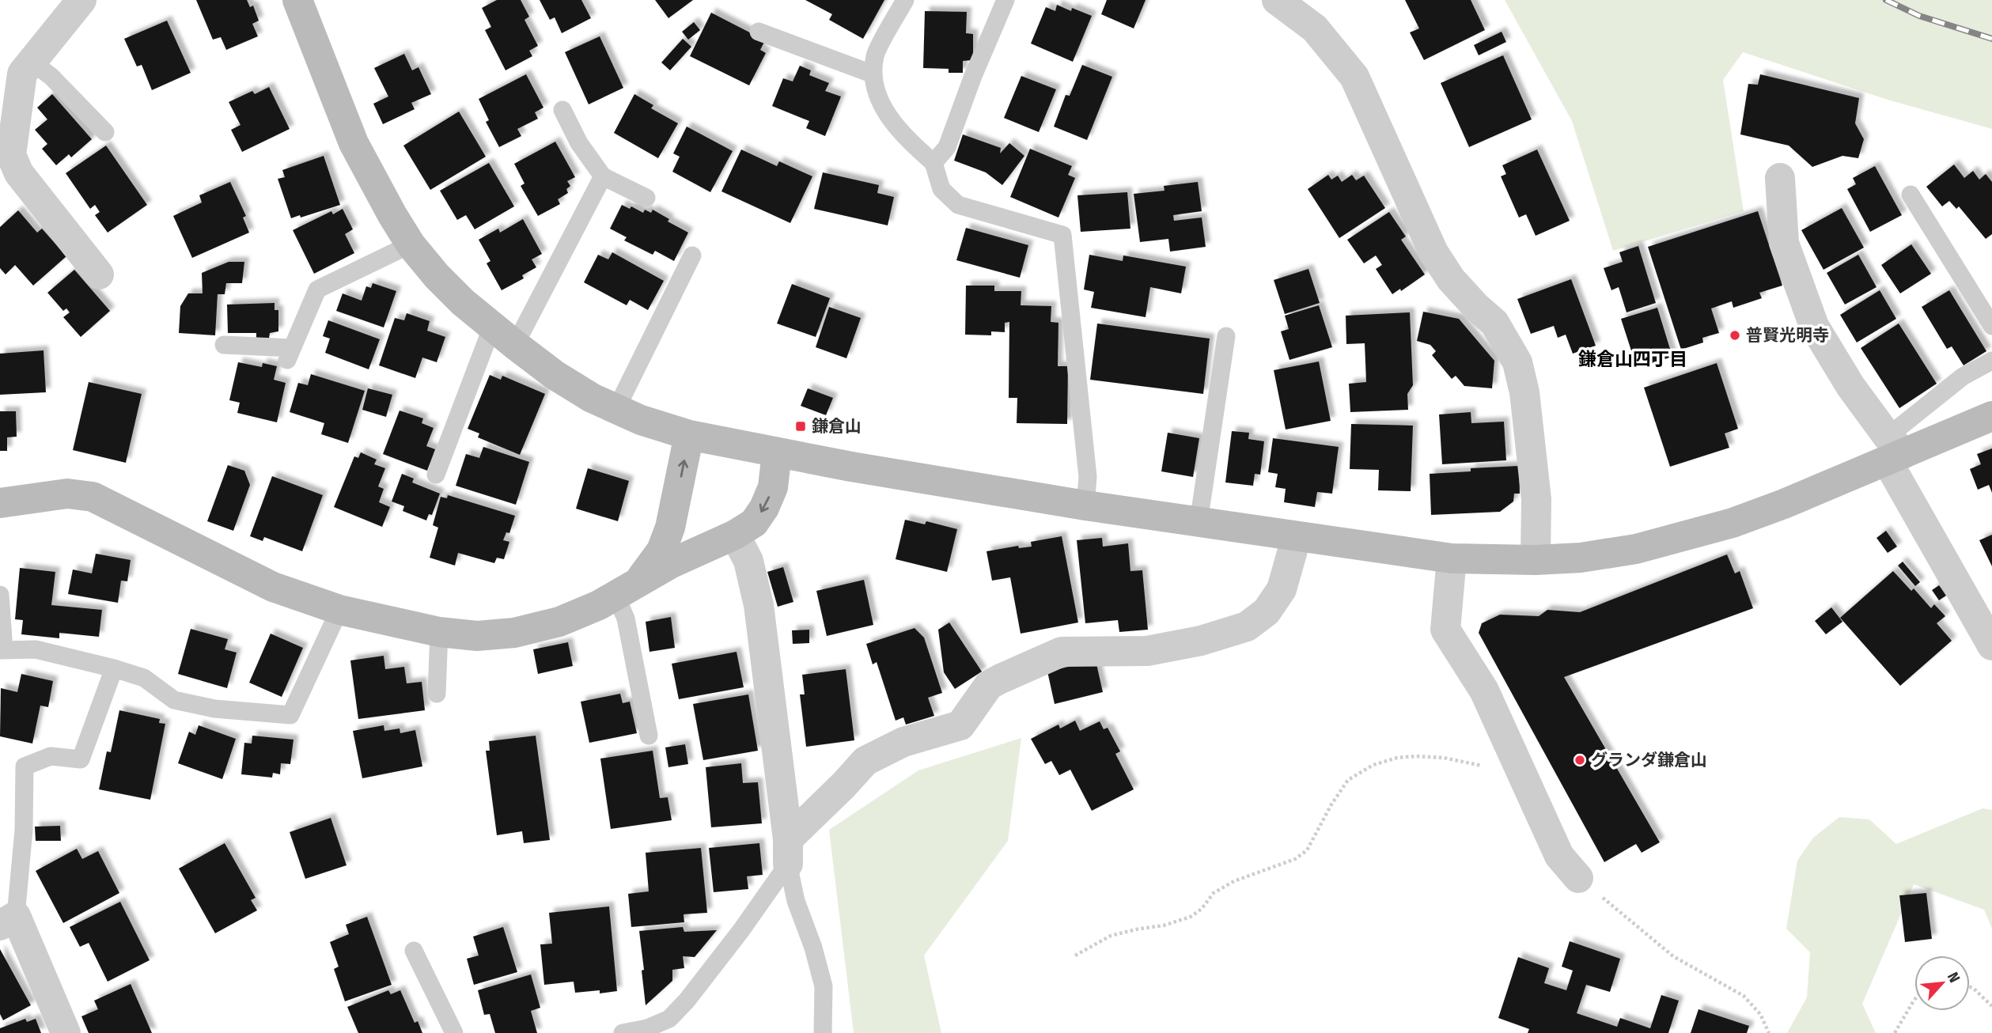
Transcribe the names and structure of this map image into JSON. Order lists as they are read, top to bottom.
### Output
{
  "districts": ["鎌倉山四丁目"],
  "places": {
    "other": ["普賢光明寺", "グランダ鎌倉山"],
    "transit": ["鎌倉山"]
  },
  "north": "top right"
}
